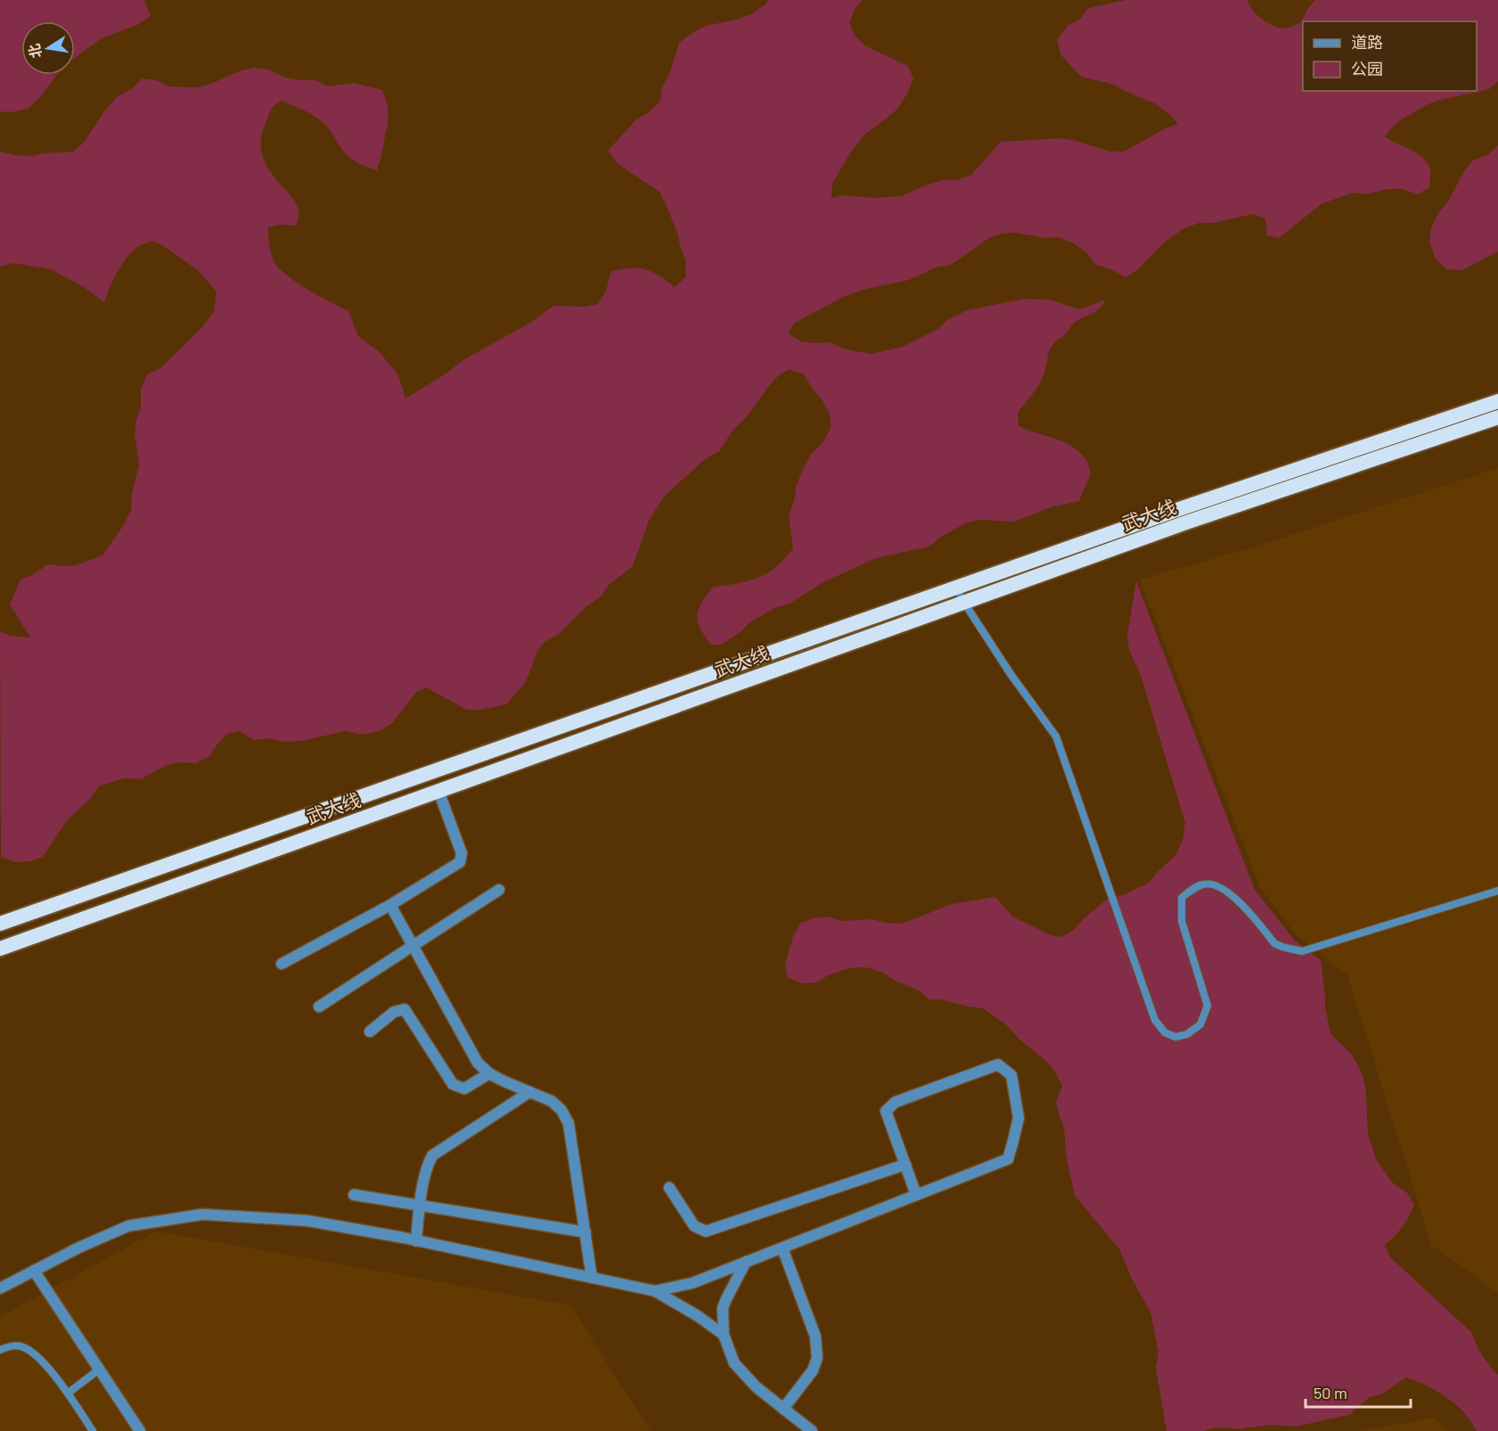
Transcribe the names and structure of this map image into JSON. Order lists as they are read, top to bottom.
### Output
{
  "streets": {
    "highway": ["武大线"]
  },
  "legend": ["道路", "公园"],
  "scale_bar": "50 m",
  "north": "left"
}
